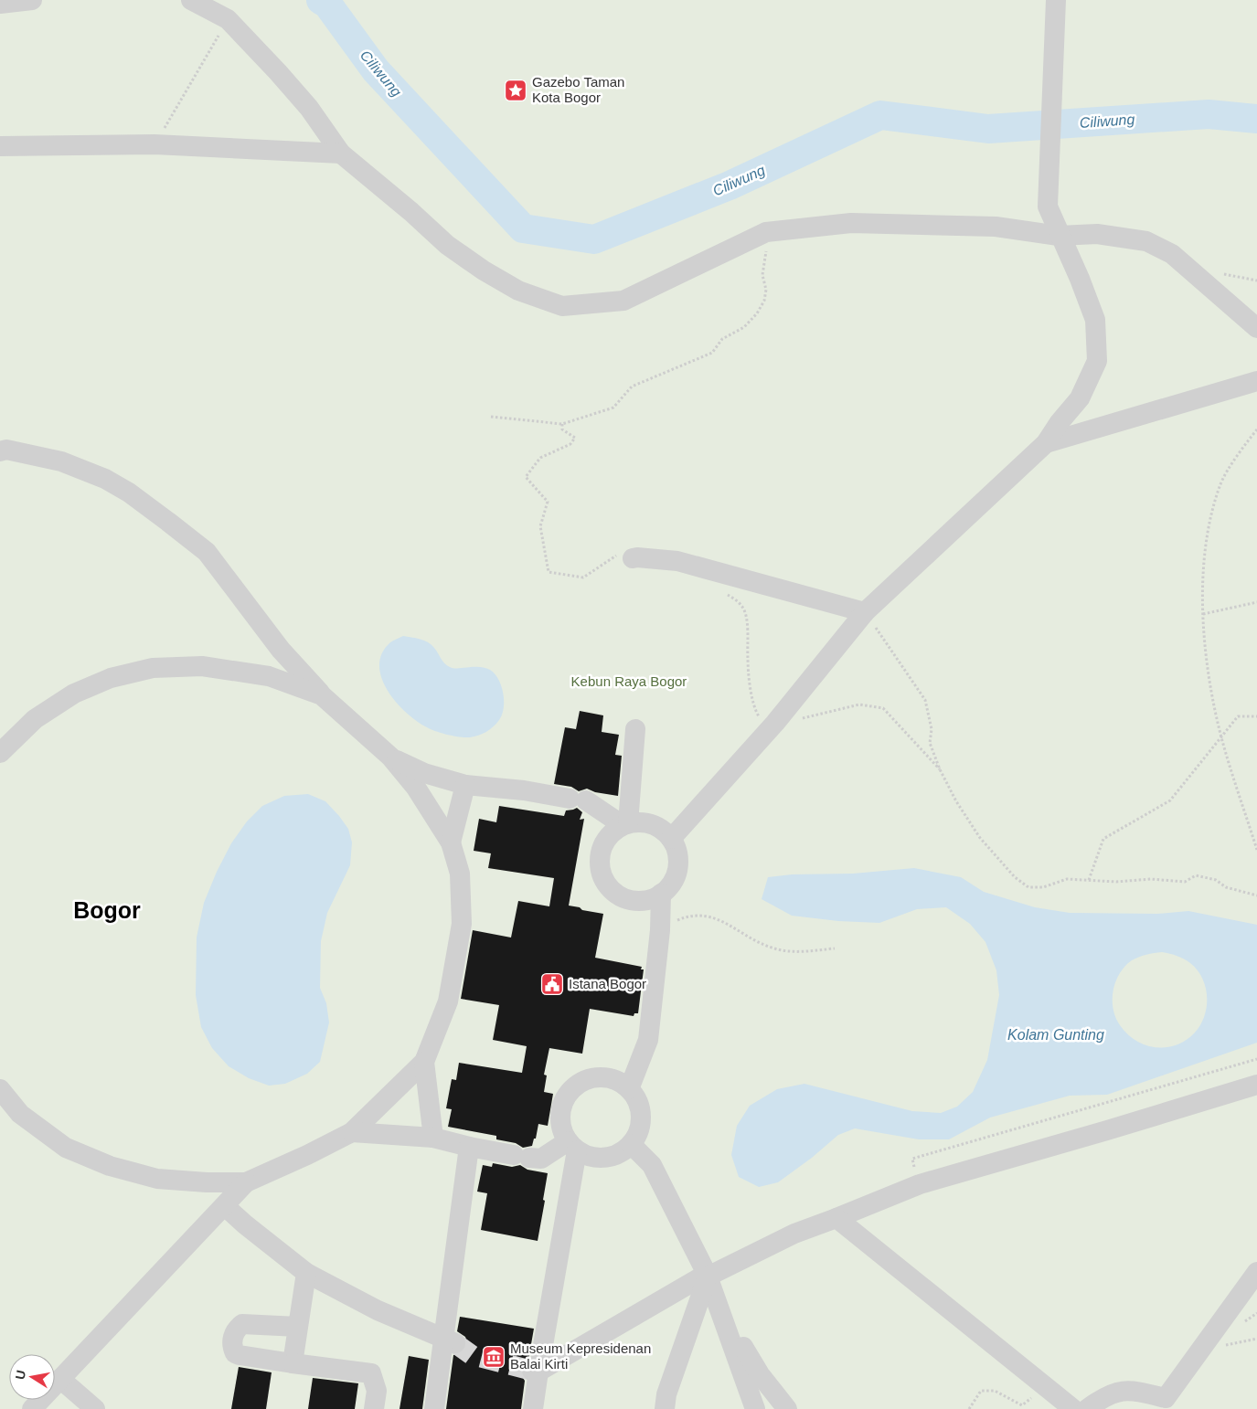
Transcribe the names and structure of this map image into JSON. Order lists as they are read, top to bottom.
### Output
{
  "districts": ["Bogor"],
  "water": ["Ciliwung", "Kolam Gunting"],
  "parks": ["Kebun Raya Bogor"],
  "places": {
    "place": ["Gazebo Taman Kota Bogor"],
    "public building": ["Istana Bogor"],
    "museum": ["Museum Kepresidenan Balai Kirti"]
  },
  "north": "left"
}
